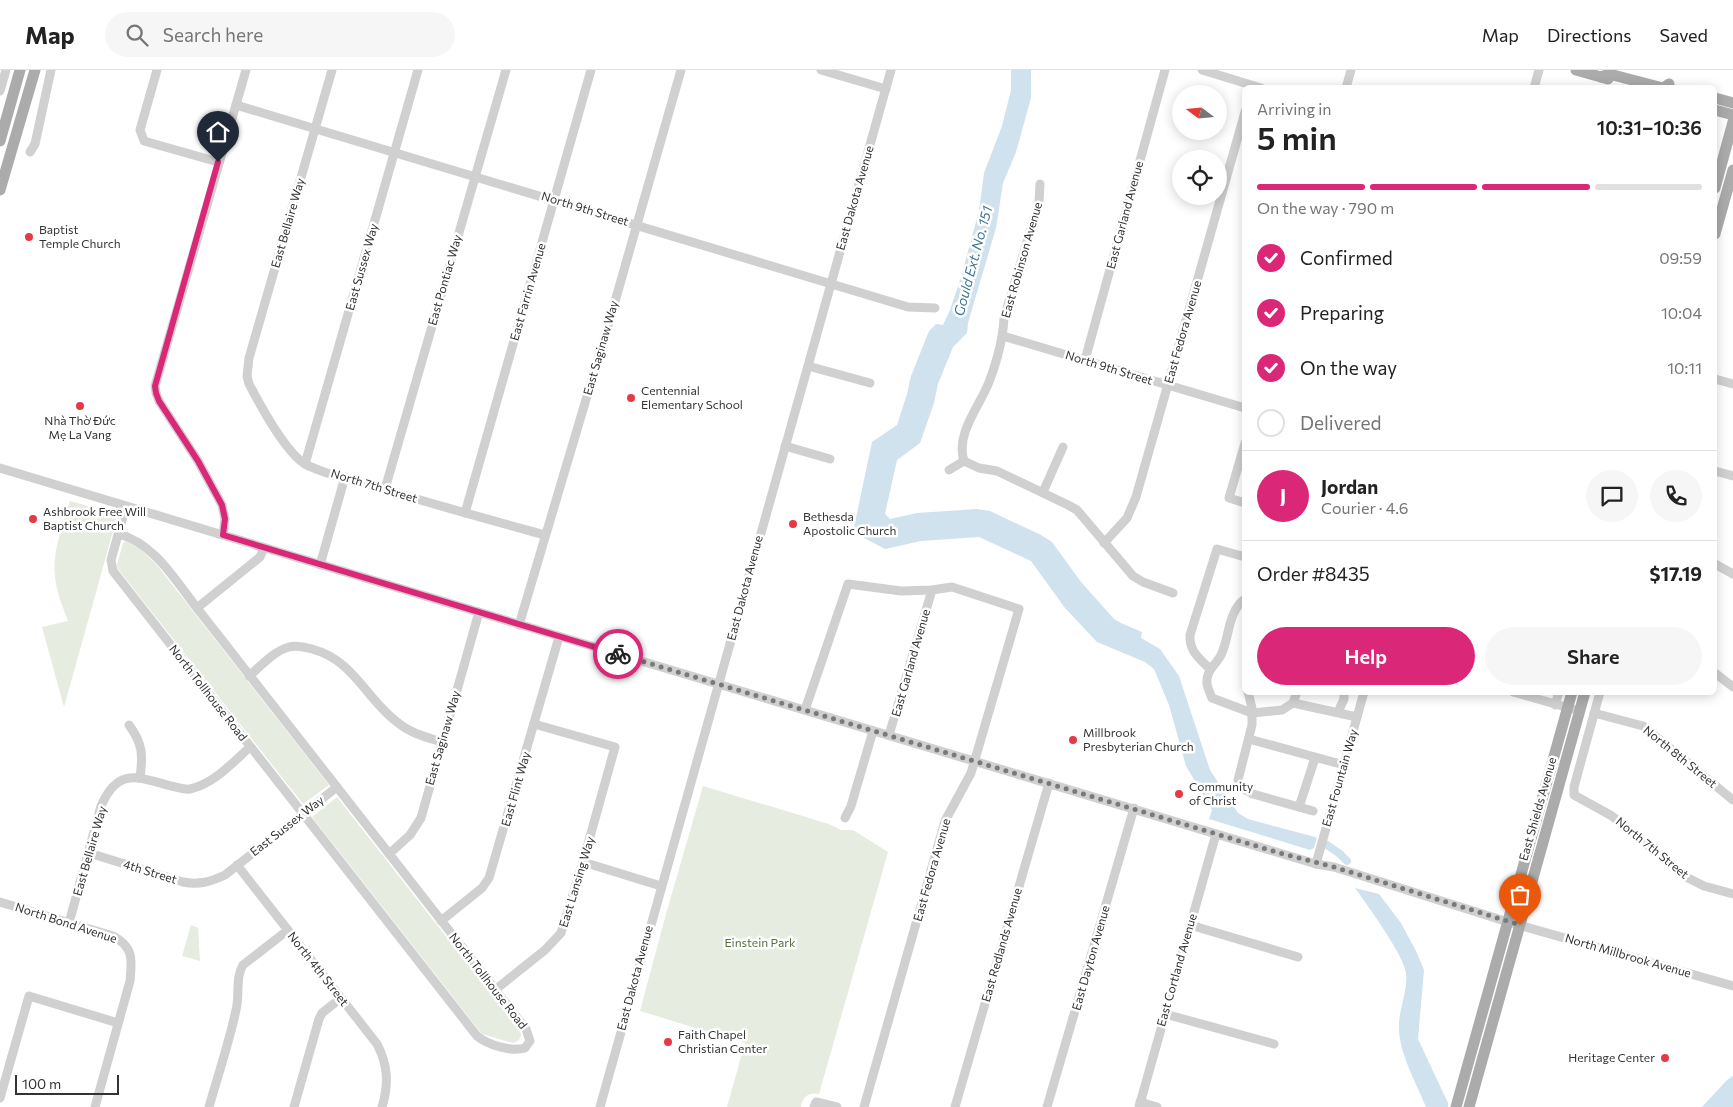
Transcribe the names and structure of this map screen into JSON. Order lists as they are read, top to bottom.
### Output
{
  "streets": {
    "main road": ["East Shields Avenue"],
    "street": [
      "East Dakota Avenue",
      "North 9th Street",
      "East Garland Avenue",
      "East Bellaire Way",
      "East Robinson Avenue",
      "East Sussex Way",
      "East Pontiac Way",
      "East Farrin Avenue",
      "East Fedora Avenue",
      "East Saginaw Way",
      "North 7th Street",
      "North Tollhouse Road",
      "North 8th Street",
      "East Fountain Way",
      "East Flint Way",
      "4th Street",
      "East Lansing Way",
      "North Bond Avenue",
      "East Redlands Avenue",
      "North Millbrook Avenue",
      "East Dayton Avenue",
      "North 4th Street",
      "East Cortland Avenue"
    ]
  },
  "crossings": [
    ["East Dakota Avenue", "North 9th Street"],
    ["East Dakota Avenue", "North Millbrook Avenue"],
    ["North 9th Street", "East Garland Avenue"],
    ["North 9th Street", "East Bellaire Way"],
    ["North 9th Street", "East Robinson Avenue"],
    ["North 9th Street", "East Sussex Way"],
    ["North 9th Street", "East Pontiac Way"],
    ["North 9th Street", "East Farrin Avenue"],
    ["North 9th Street", "East Fedora Avenue"],
    ["North 9th Street", "East Saginaw Way"],
    ["East Garland Avenue", "East Fedora Avenue"],
    ["East Garland Avenue", "North Millbrook Avenue"],
    ["East Bellaire Way", "North 7th Street"],
    ["East Bellaire Way", "North Tollhouse Road"],
    ["East Bellaire Way", "4th Street"],
    ["East Bellaire Way", "North Bond Avenue"],
    ["East Sussex Way", "North 7th Street"],
    ["East Sussex Way", "North Tollhouse Road"],
    ["East Sussex Way", "4th Street"],
    ["East Sussex Way", "North 4th Street"],
    ["East Pontiac Way", "North 7th Street"],
    ["East Farrin Avenue", "North 7th Street"],
    ["East Fedora Avenue", "North Millbrook Avenue"],
    ["East Saginaw Way", "North 7th Street"],
    ["East Saginaw Way", "North Tollhouse Road"],
    ["East Saginaw Way", "North Millbrook Avenue"],
    ["North 7th Street", "North 8th Street"],
    ["North Tollhouse Road", "East Flint Way"],
    ["North Tollhouse Road", "East Lansing Way"],
    ["North Tollhouse Road", "North Millbrook Avenue"],
    ["East Fountain Way", "North Millbrook Avenue"],
    ["East Flint Way", "East Lansing Way"],
    ["East Flint Way", "North Millbrook Avenue"],
    ["East Shields Avenue", "North Millbrook Avenue"],
    ["4th Street", "North 4th Street"],
    ["East Redlands Avenue", "North Millbrook Avenue"],
    ["North Millbrook Avenue", "East Dayton Avenue"],
    ["North Millbrook Avenue", "East Cortland Avenue"]
  ],
  "water": ["Gould Ext. No. 151"],
  "parks": ["Einstein Park"],
  "places": [
    "Baptist Temple Church",
    "Centennial Elementary School",
    "Nhà Thờ Đức Mẹ La Vang",
    "Ashbrook Free Will Baptist Church",
    "Bethesda Apostolic Church",
    "Millbrook Presbyterian Church",
    "Community of Christ",
    "Faith Chapel Christian Center",
    "Heritage Center"
  ],
  "scale_bar": "100 m",
  "north": "left",
  "page": {
    "header": "Map",
    "search": "Search here",
    "nav": ["Map", "Directions", "Saved"],
    "heading": ["5 min", "Arriving in", "10:31–10:36"],
    "panel": [
      "Jordan",
      "Courier · 4.6",
      "Order #8435",
      "$17.19"
    ],
    "bar": "On the way · 790 m",
    "list": [
      ["Confirmed", "09:59"],
      ["Preparing", "10:04"],
      ["On the way", "10:11"],
      "Delivered"
    ],
    "round": "J",
    "buttons": ["Help", "Share"],
    "scale": "100 m"
  }
}
